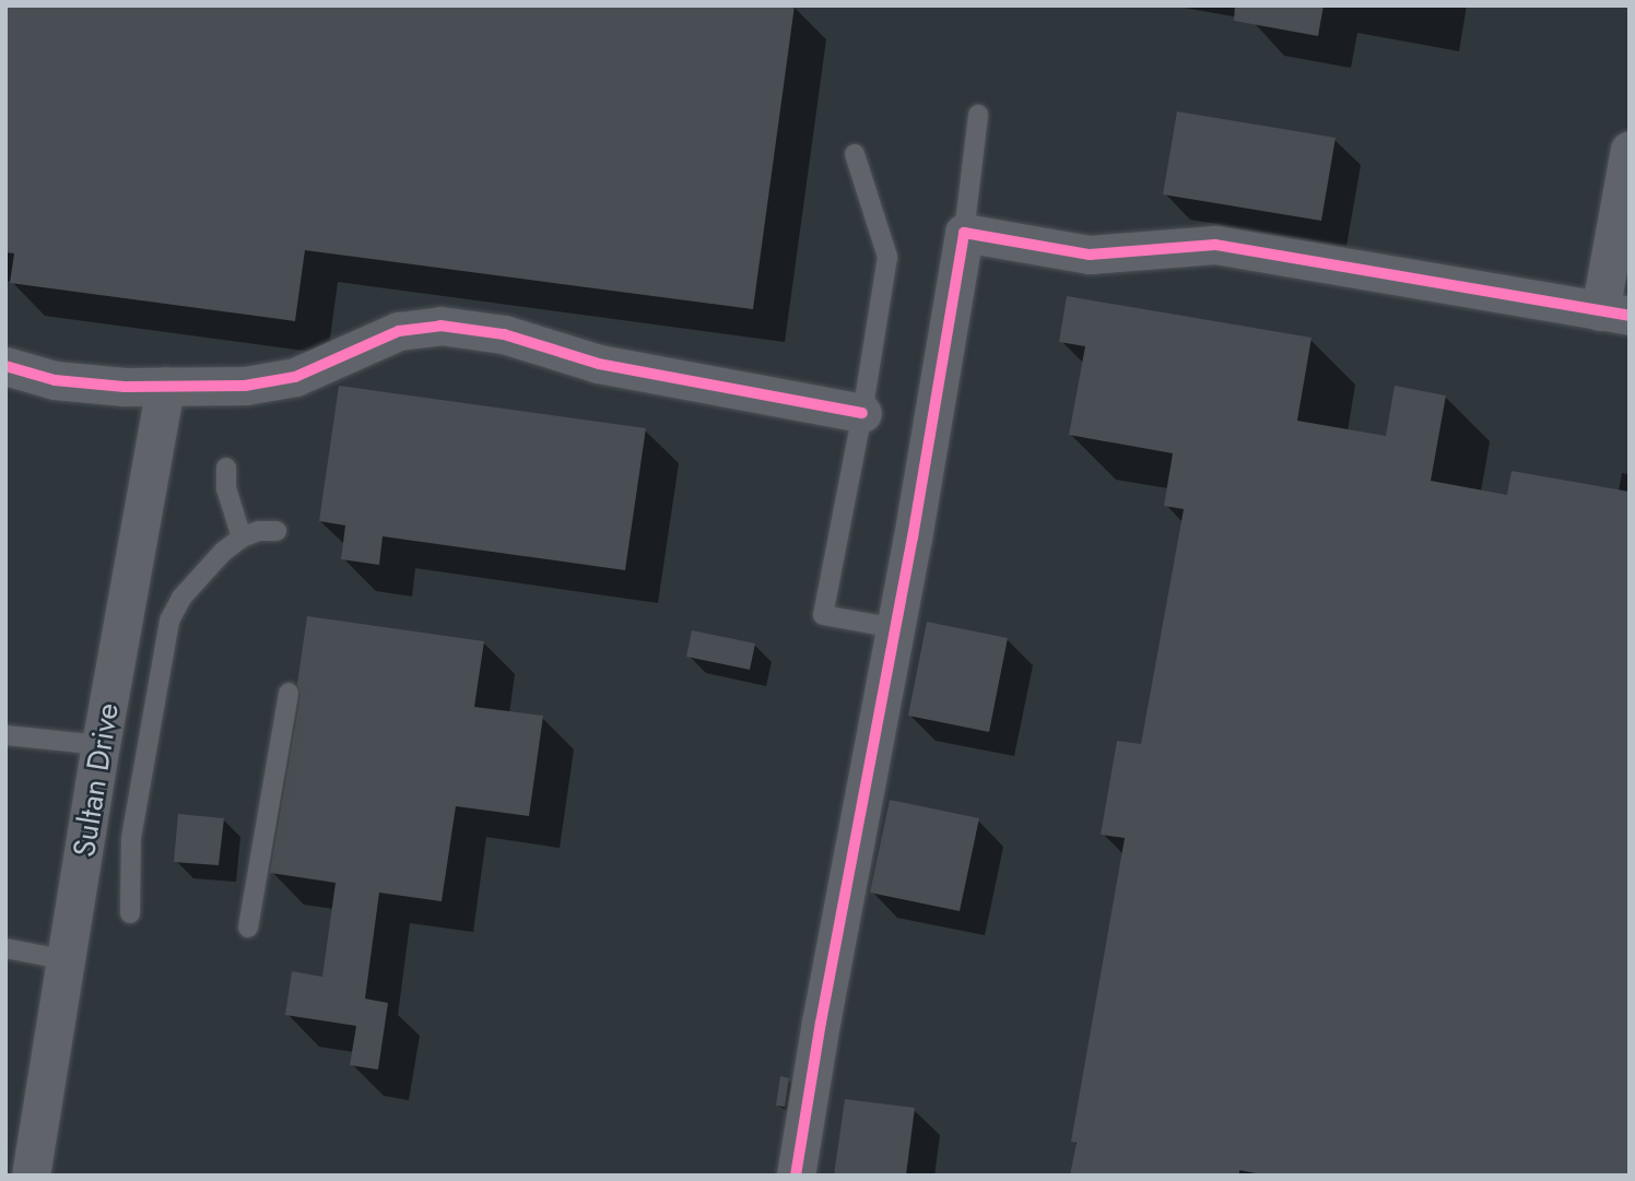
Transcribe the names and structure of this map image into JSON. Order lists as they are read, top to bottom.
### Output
{
  "streets": {
    "street": ["Sultan Drive"]
  }
}
